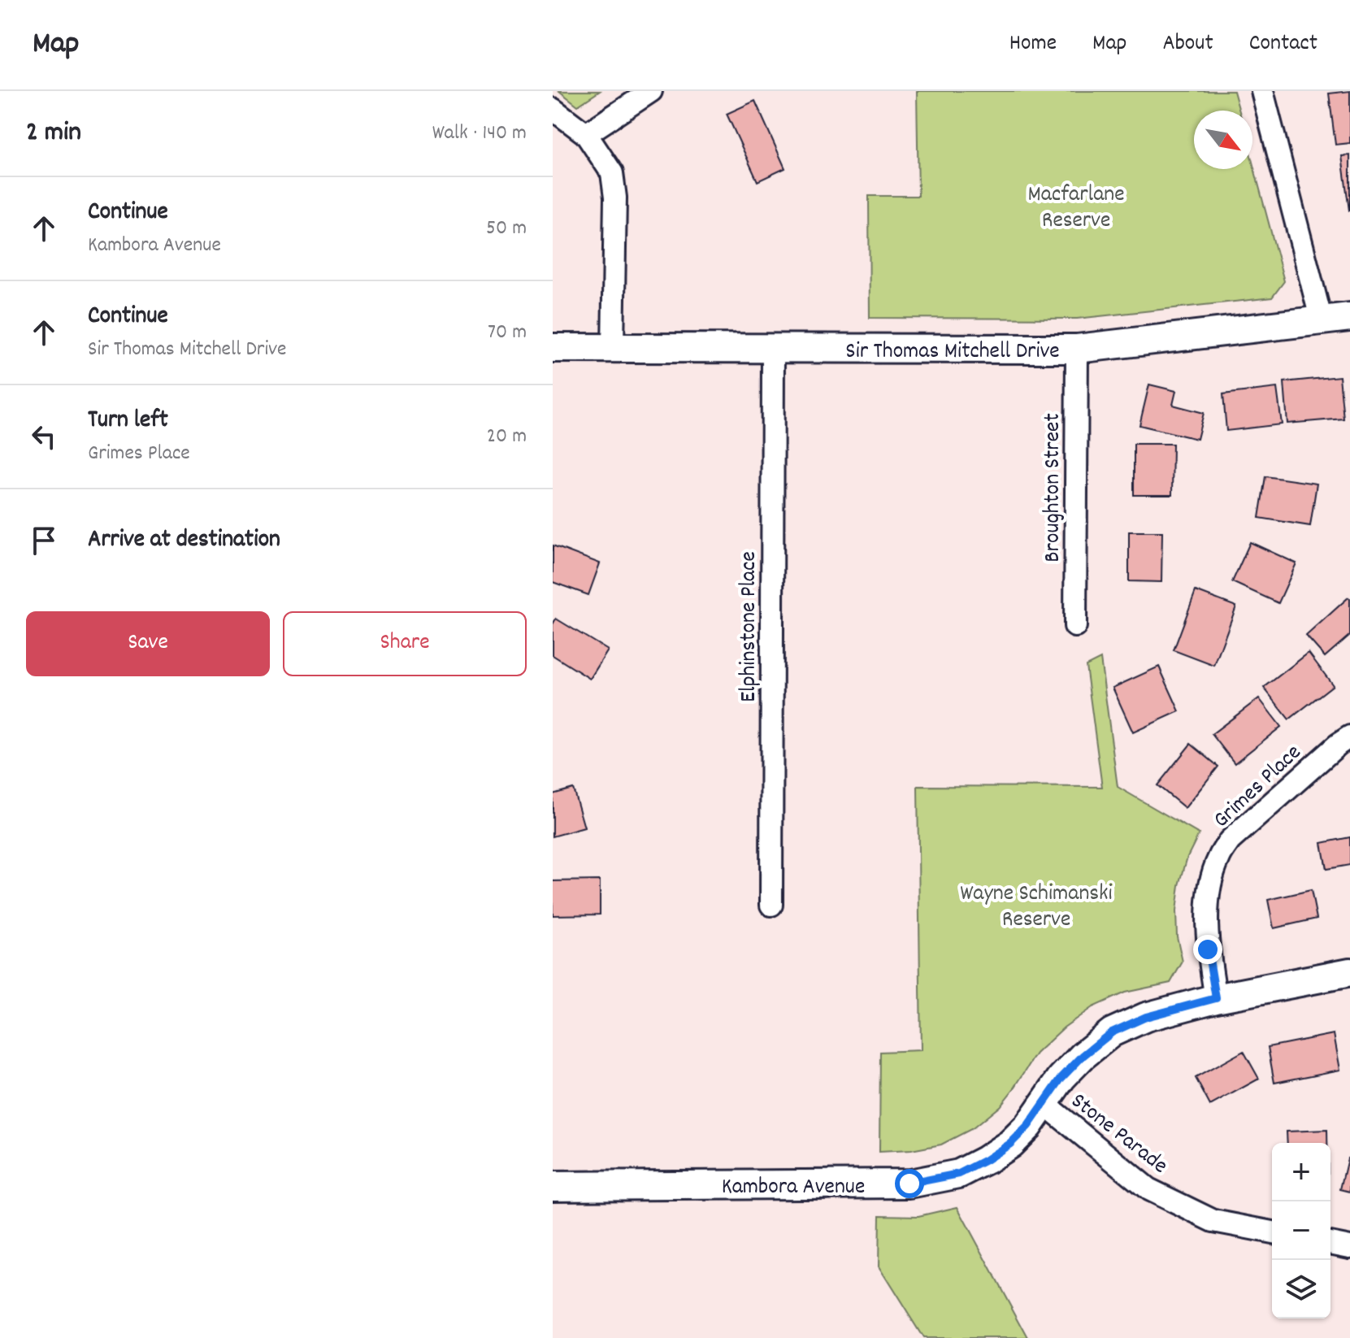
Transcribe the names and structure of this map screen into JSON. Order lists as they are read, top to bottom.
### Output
{
  "streets": {
    "street": [
      "Sir Thomas Mitchell Drive",
      "Broughton Street",
      "Elphinstone Place",
      "Grimes Place",
      "Stone Parade",
      "Kambora Avenue"
    ]
  },
  "crossings": [
    ["Sir Thomas Mitchell Drive", "Broughton Street"],
    ["Sir Thomas Mitchell Drive", "Elphinstone Place"],
    ["Stone Parade", "Kambora Avenue"]
  ],
  "parks": ["Macfarlane Reserve", "Wayne Schimanski Reserve"],
  "north": "bottom right",
  "page": {
    "header": "Map",
    "nav": [
      "Home",
      "Map",
      "About",
      "Contact"
    ],
    "heading": ["2 min", "Walk · 140 m"],
    "list": [
      ["Continue", "Kambora Avenue", "50 m"],
      ["Continue", "Sir Thomas Mitchell Drive", "70 m"],
      ["Turn left", "Grimes Place", "20 m"],
      "Arrive at destination"
    ],
    "buttons": ["Save", "Share"],
    "map_buttons": ["+", "−"]
  }
}
